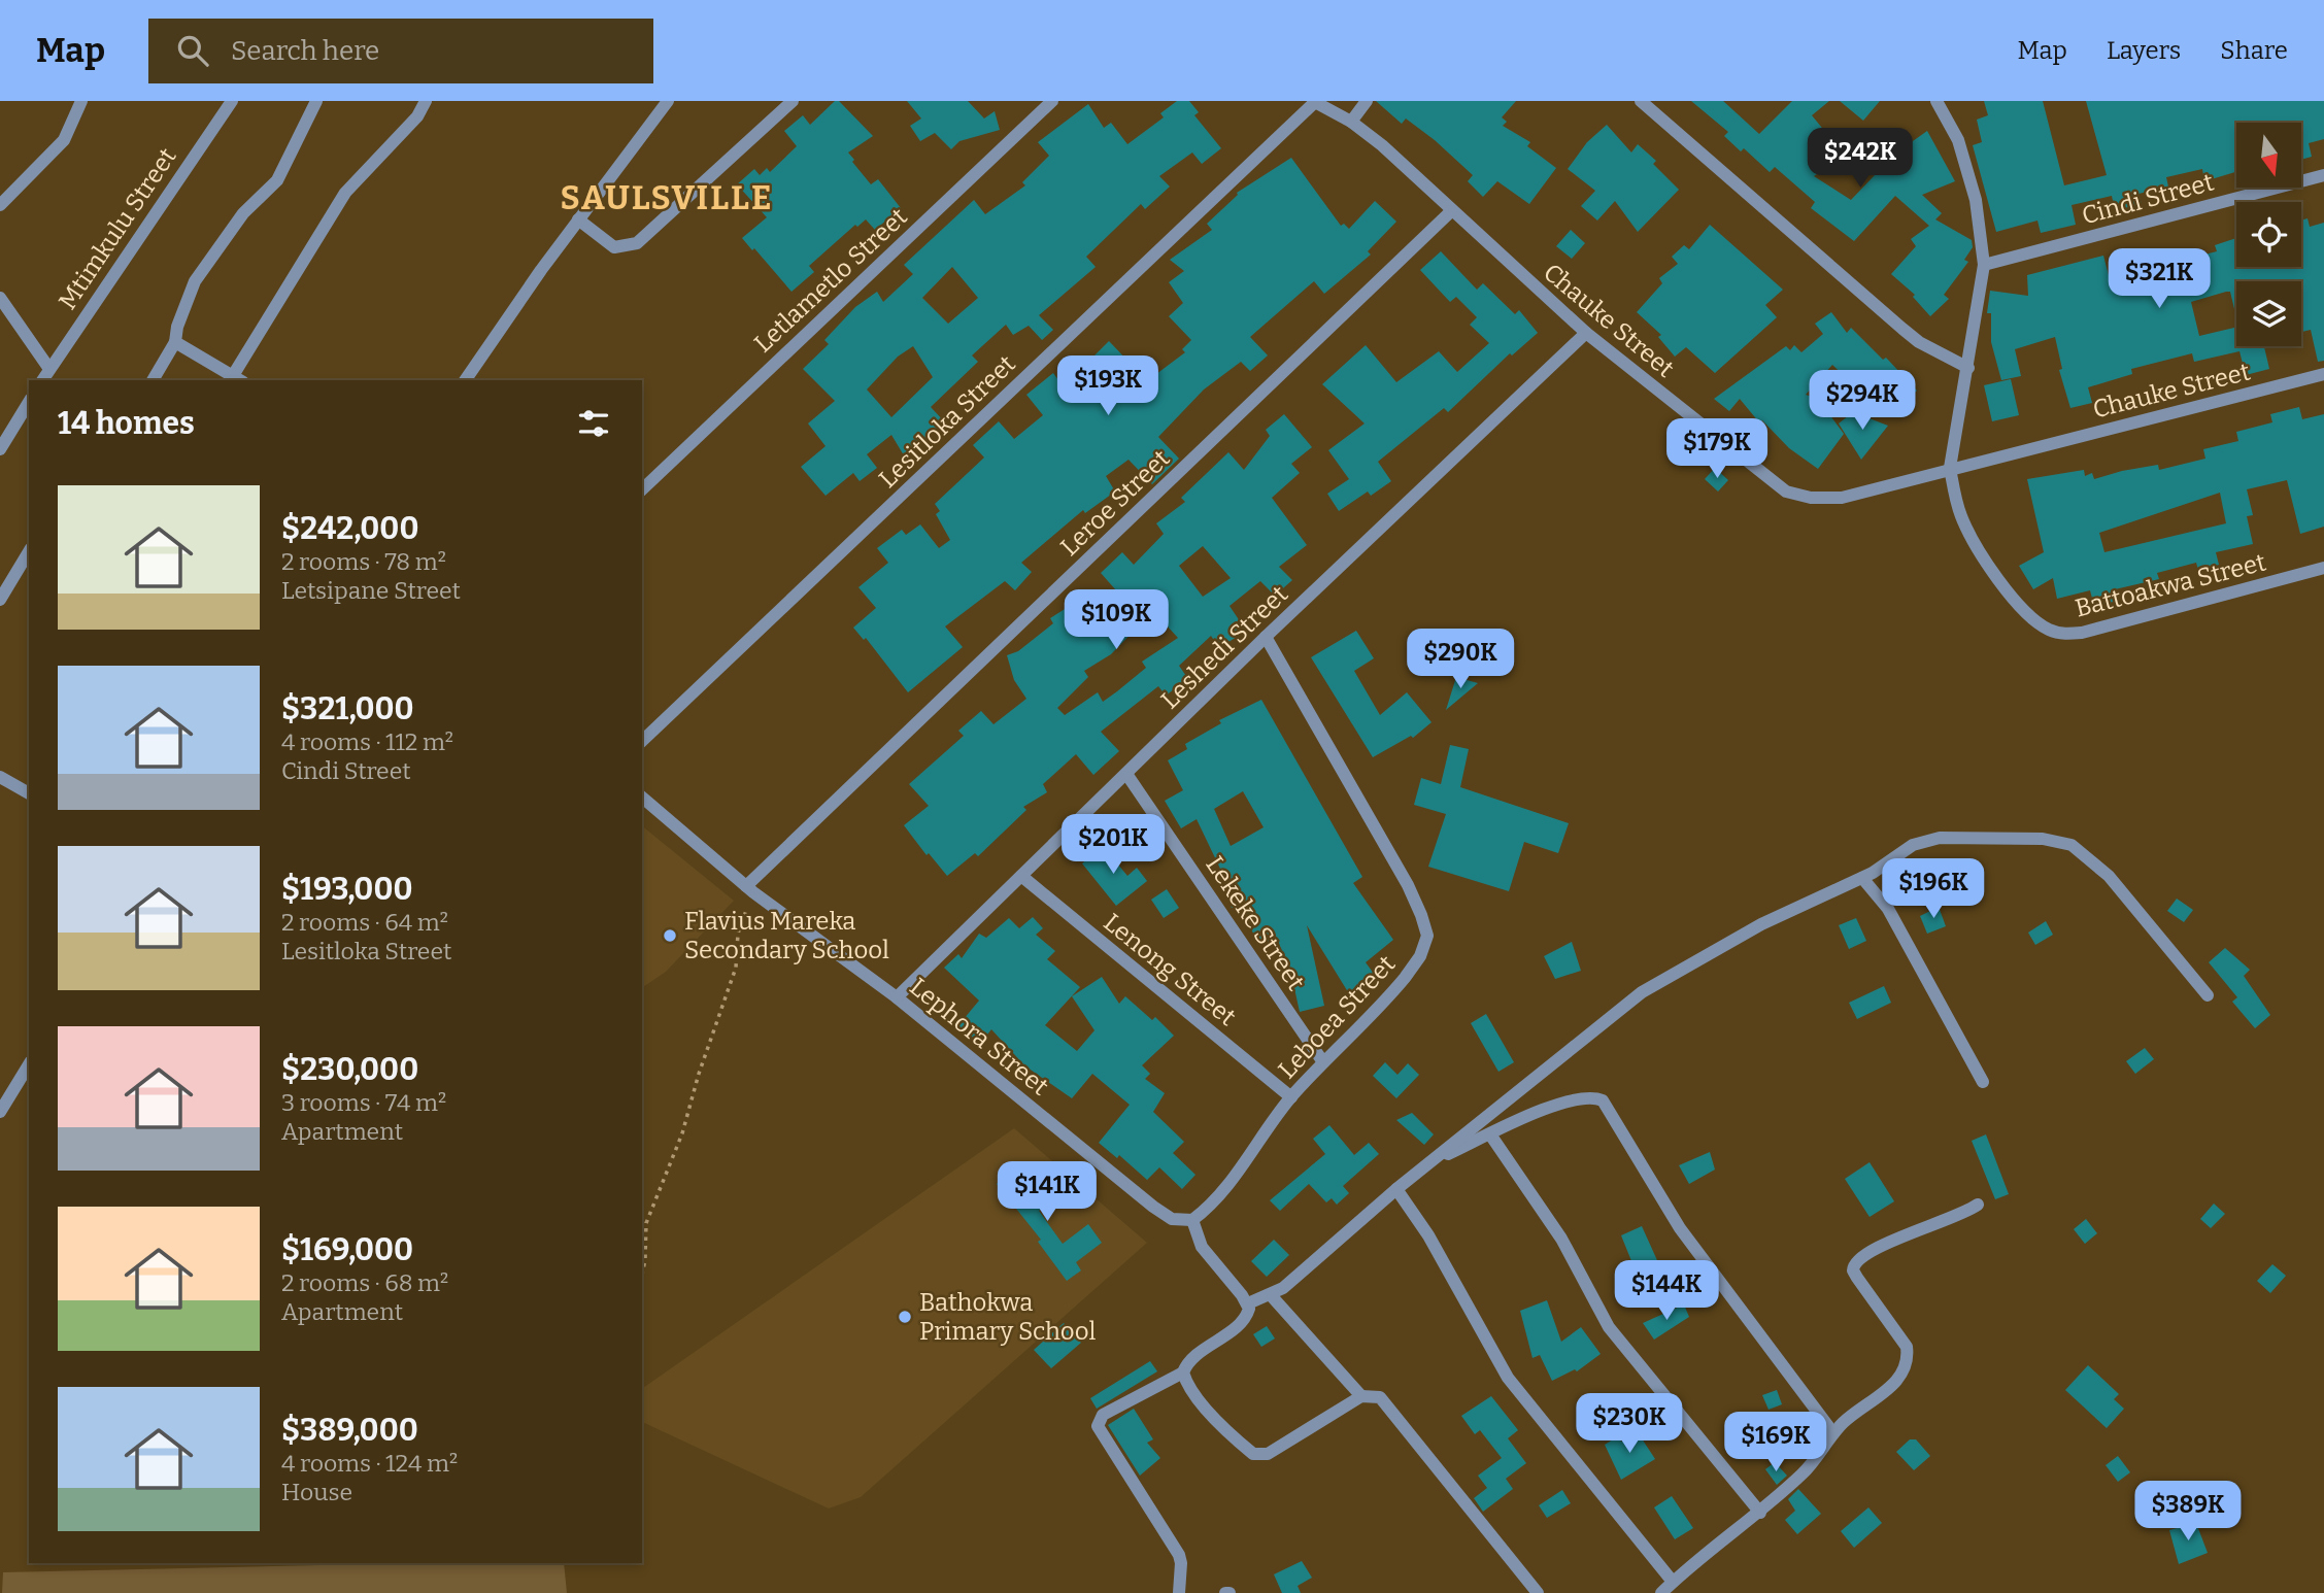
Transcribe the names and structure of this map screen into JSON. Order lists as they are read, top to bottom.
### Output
{
  "streets": {
    "street": [
      "Cindi Street",
      "Mtimkulu Street",
      "Letlametlo Street",
      "Chauke Street",
      "Lesitloka Street",
      "Leroe Street",
      "Battoakwa Street",
      "Leshedi Street",
      "Lekeke Street",
      "Lenong Street",
      "Leboea Street",
      "Lephora Street"
    ]
  },
  "crossings": [
    ["Chauke Street", "Lesitloka Street"],
    ["Chauke Street", "Leroe Street"],
    ["Chauke Street", "Battoakwa Street"],
    ["Chauke Street", "Leshedi Street"],
    ["Leroe Street", "Lephora Street"],
    ["Leshedi Street", "Lekeke Street"],
    ["Leshedi Street", "Lenong Street"],
    ["Leshedi Street", "Leboea Street"],
    ["Leshedi Street", "Lephora Street"],
    ["Lekeke Street", "Leboea Street"],
    ["Lenong Street", "Leboea Street"],
    ["Leboea Street", "Lephora Street"]
  ],
  "districts": ["SAULSVILLE"],
  "places": ["Flavius Mareka Secondary School", "Bathokwa Primary School"],
  "north": "bottom",
  "page": {
    "header": "Map",
    "search": "Search here",
    "nav": ["Map", "Layers", "Share"],
    "price": [
      "$242K",
      "$321K",
      "$193K",
      "$294K",
      "$179K",
      "$109K",
      "$290K",
      "$201K",
      "$196K",
      "$141K",
      "$144K",
      "$230K",
      "$169K",
      "$389K"
    ],
    "heading": "14 homes",
    "list": [
      {
        "name": "$242,000",
        "note": "2 rooms · 78 m² · Letsipane Street"
      },
      {
        "name": "$321,000",
        "note": "4 rooms · 112 m² · Cindi Street"
      },
      {
        "name": "$193,000",
        "note": "2 rooms · 64 m² · Lesitloka Street"
      },
      {
        "name": "$230,000",
        "note": "3 rooms · 74 m² · Apartment"
      },
      {
        "name": "$169,000",
        "note": "2 rooms · 68 m² · Apartment"
      },
      {
        "name": "$389,000",
        "note": "4 rooms · 124 m² · House"
      }
    ]
  }
}
